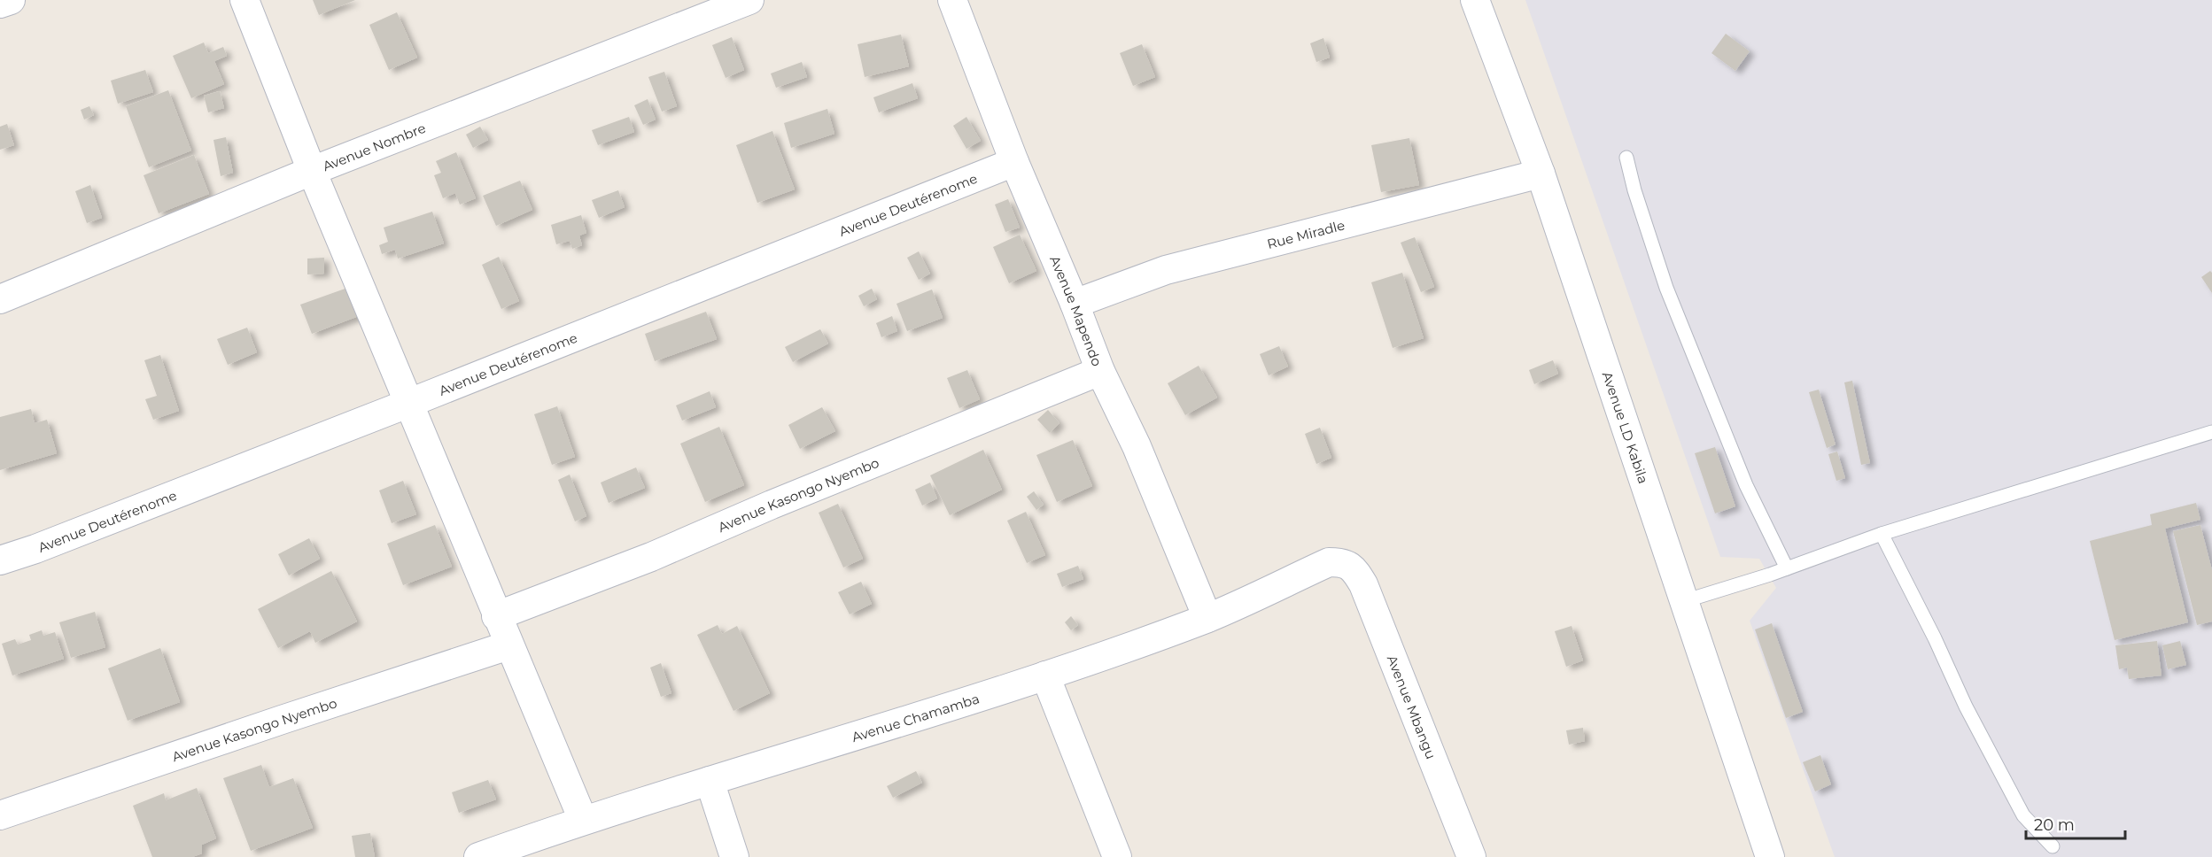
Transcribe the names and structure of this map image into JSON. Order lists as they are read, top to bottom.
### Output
{
  "streets": {
    "street": [
      "Avenue Nombre",
      "Avenue Deutérenome",
      "Rue Miradle",
      "Avenue Mapendo",
      "Avenue LD Kabila",
      "Avenue Kasongo Nyembo",
      "Avenue Mbangu",
      "Avenue Chamamba"
    ]
  },
  "crossings": [
    ["Avenue Deutérenome", "Avenue Mapendo"],
    ["Rue Miradle", "Avenue Mapendo"],
    ["Rue Miradle", "Avenue LD Kabila"],
    ["Avenue Mapendo", "Avenue Kasongo Nyembo"],
    ["Avenue Mapendo", "Avenue Chamamba"],
    ["Avenue Mbangu", "Avenue Chamamba"]
  ],
  "scale_bar": "20 m"
}
